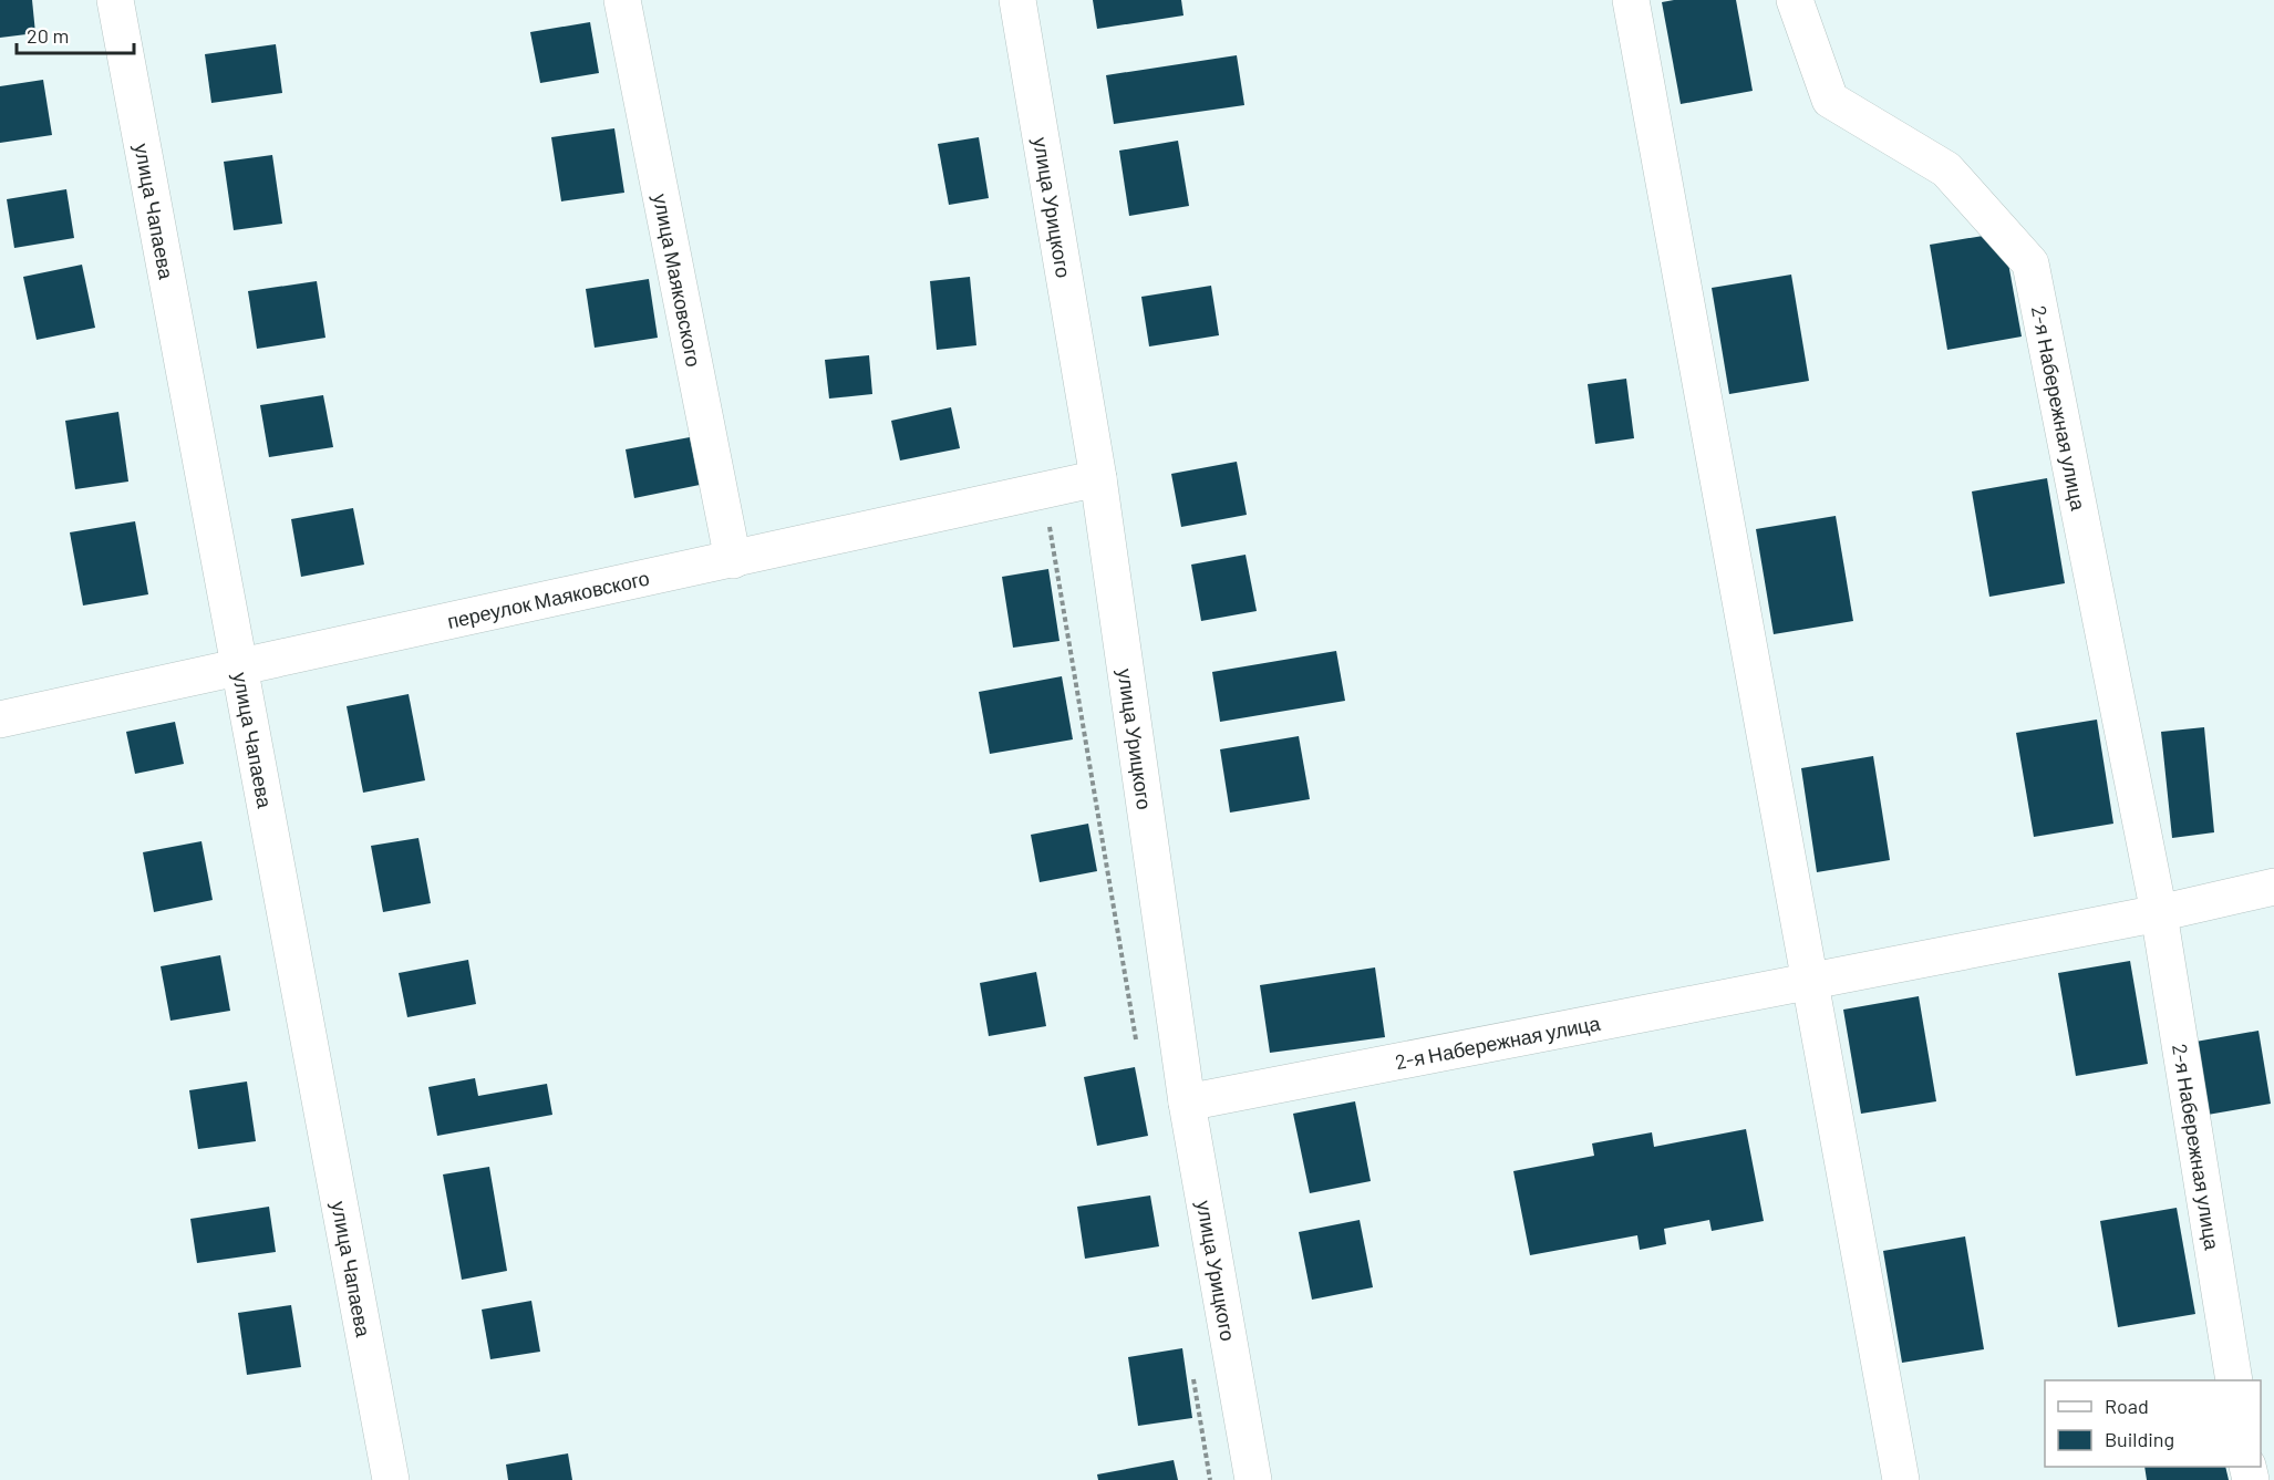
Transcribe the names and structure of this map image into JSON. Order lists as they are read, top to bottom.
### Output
{
  "streets": {
    "street": [
      "улица Урицкого",
      "улица Чапаева",
      "улица Маяковского",
      "2-я Набережная улица",
      "переулок Маяковского"
    ]
  },
  "crossings": [
    ["улица Урицкого", "2-я Набережная улица"],
    ["улица Урицкого", "переулок Маяковского"],
    ["улица Чапаева", "переулок Маяковского"],
    ["улица Маяковского", "переулок Маяковского"]
  ],
  "legend": ["Road", "Building"],
  "scale_bar": "20 m"
}
